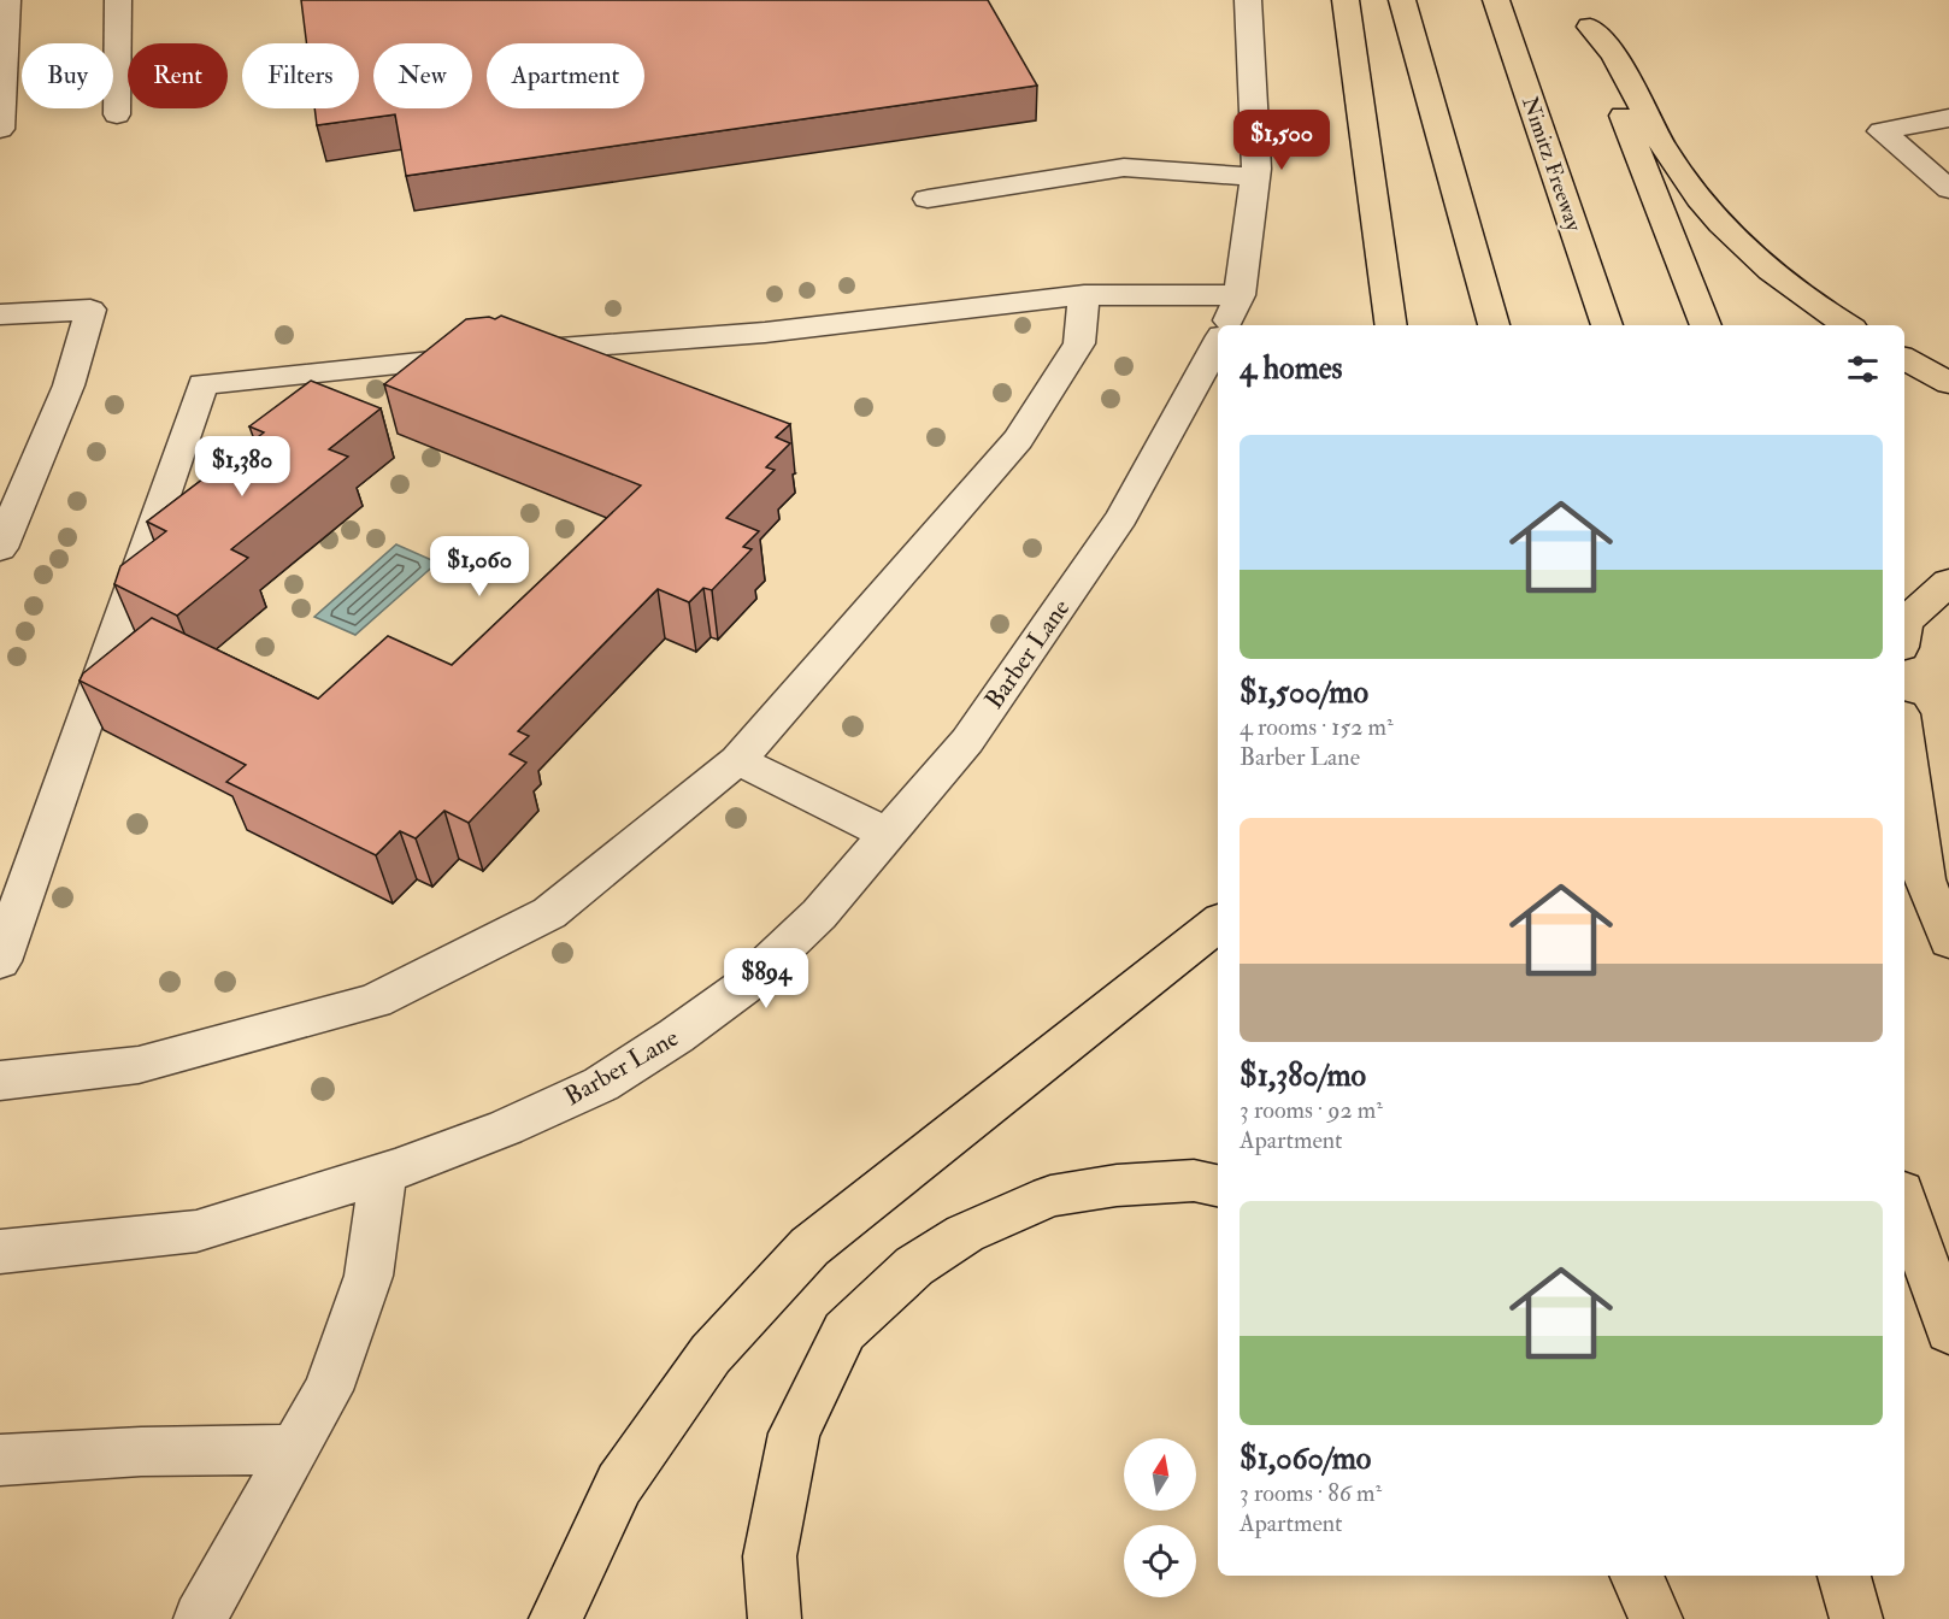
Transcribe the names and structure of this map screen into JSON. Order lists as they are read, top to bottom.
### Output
{
  "streets": {
    "highway": ["Nimitz Freeway"],
    "street": ["Barber Lane"]
  },
  "north": "top",
  "page": {
    "chip": [
      "Buy",
      "Rent",
      "Filters",
      "New",
      "Apartment"
    ],
    "price": [
      "$1,500",
      "$1,380",
      "$1,060",
      "$894"
    ],
    "heading": "4 homes",
    "list": [
      {
        "name": "$1,500/mo",
        "note": "4 rooms · 152 m² · Barber Lane"
      },
      {
        "name": "$1,380/mo",
        "note": "3 rooms · 92 m² · Apartment"
      },
      {
        "name": "$1,060/mo",
        "note": "3 rooms · 86 m² · Apartment"
      }
    ]
  }
}
